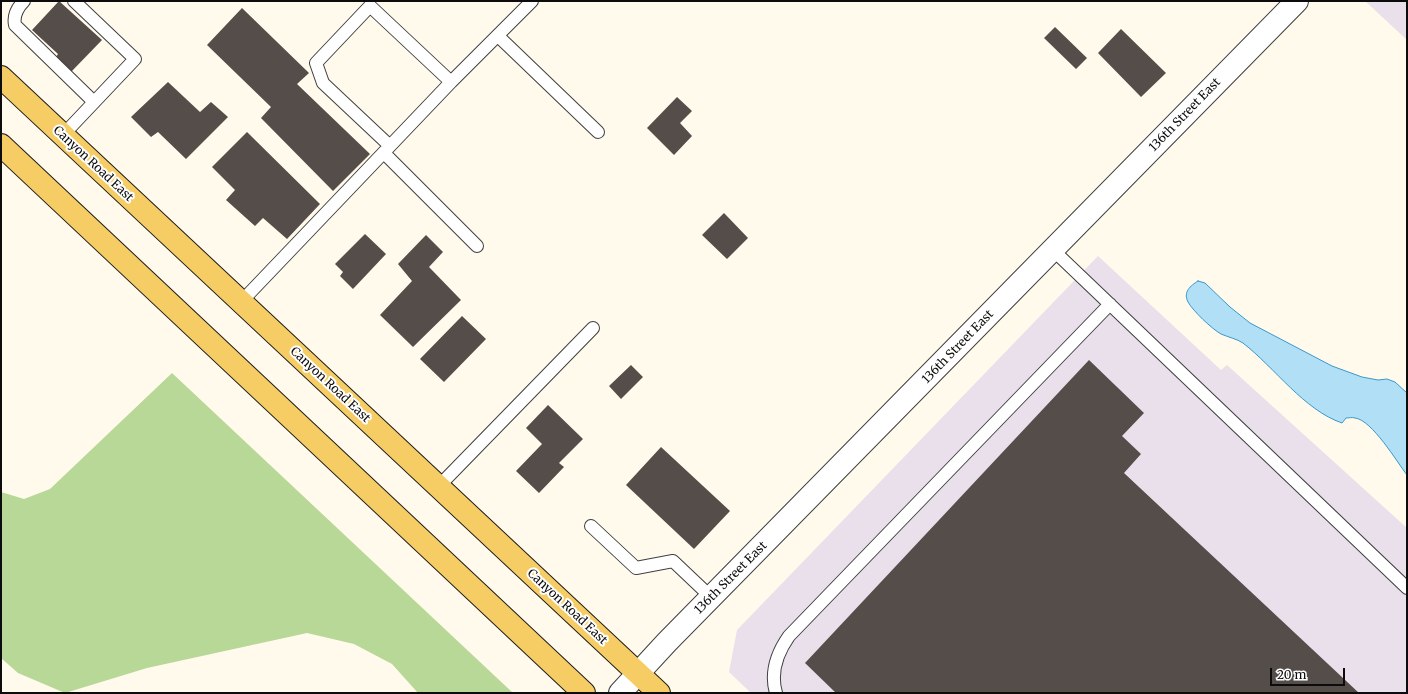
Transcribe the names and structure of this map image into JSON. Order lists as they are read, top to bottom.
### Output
{
  "streets": {
    "main road": ["Canyon Road East"],
    "street": ["136th Street East"]
  },
  "crossings": [
    ["136th Street East", "Canyon Road East"]
  ],
  "scale_bar": "20 m"
}
